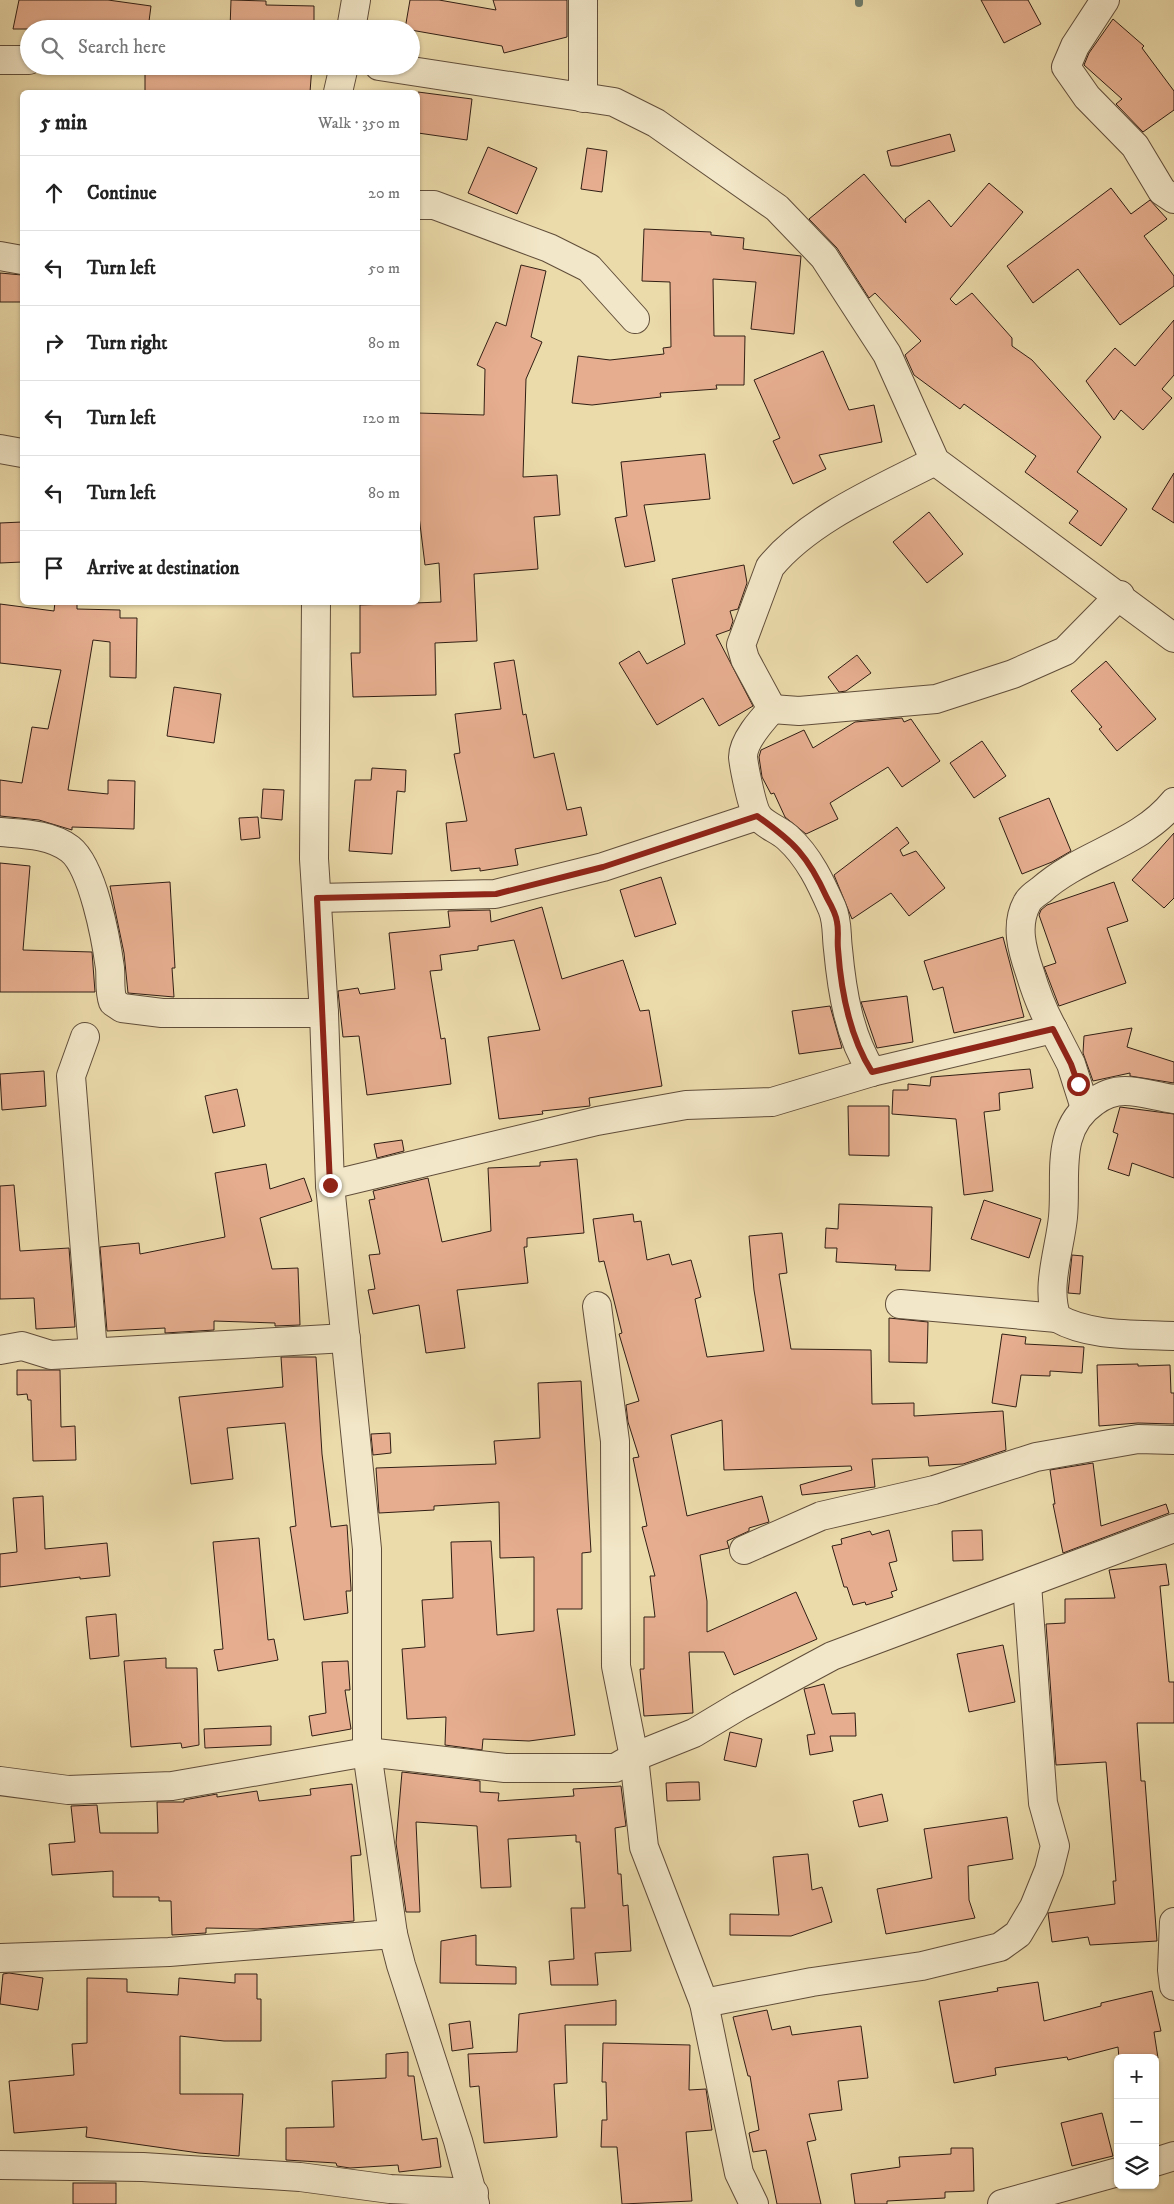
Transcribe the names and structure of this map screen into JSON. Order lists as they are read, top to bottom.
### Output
{
  "page": {
    "search": "Search here",
    "heading": ["5 min", "Walk · 350 m"],
    "list": [
      ["Continue", "20 m"],
      ["Turn left", "50 m"],
      ["Turn right", "80 m"],
      ["Turn left", "120 m"],
      ["Turn left", "80 m"],
      "Arrive at destination"
    ],
    "map_buttons": ["+", "−"]
  }
}
